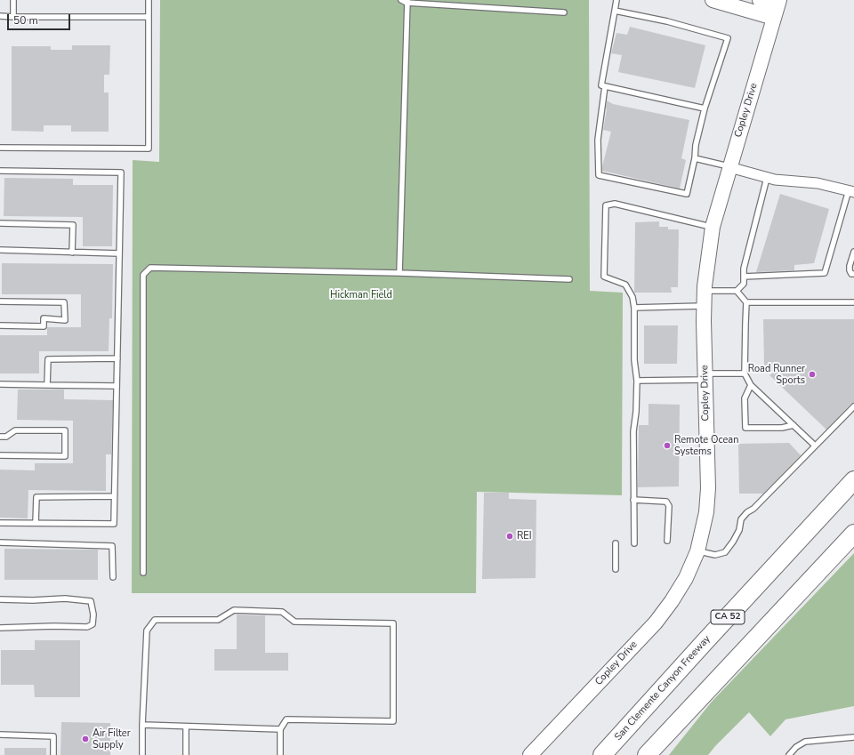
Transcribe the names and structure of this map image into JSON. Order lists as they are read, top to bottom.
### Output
{
  "streets": {
    "highway": ["CA 52", "San Clemente Canyon Freeway"],
    "street": ["Copley Drive"]
  },
  "parks": ["Hickman Field"],
  "places": [
    "Road Runner Sports",
    "Remote Ocean Systems",
    "REI",
    "Air Filter Supply"
  ],
  "scale_bar": "50 m"
}
